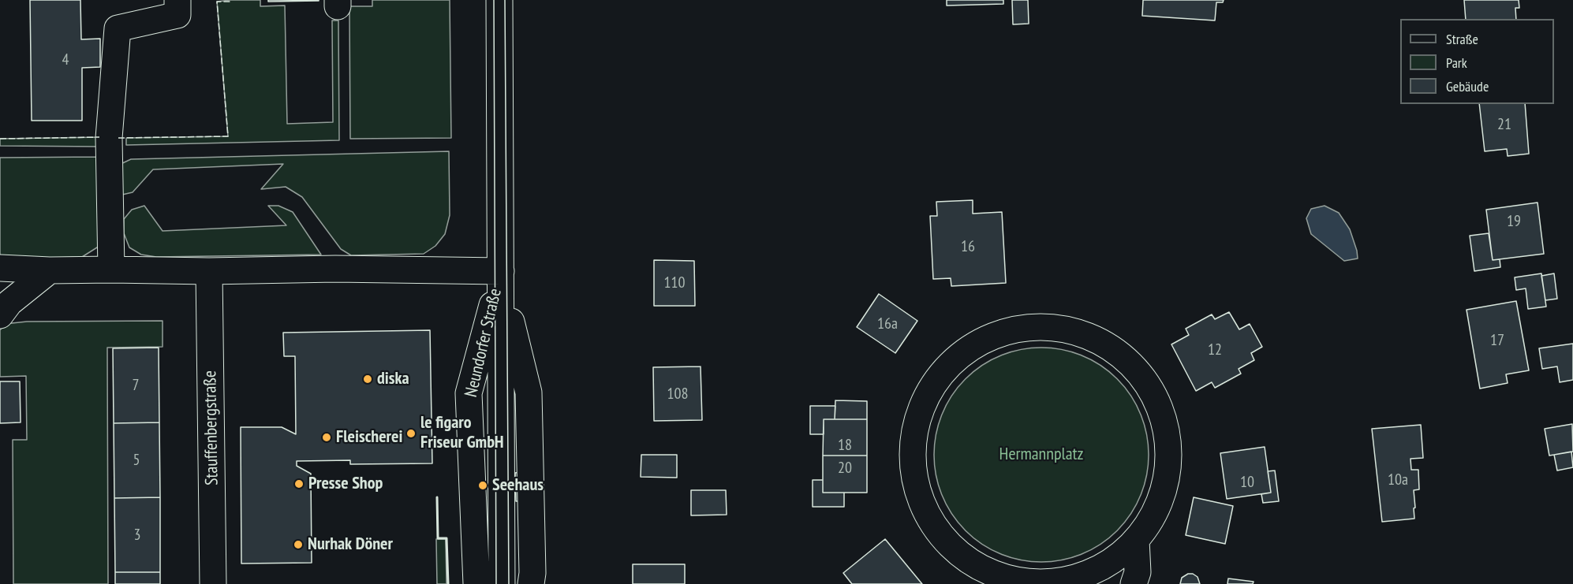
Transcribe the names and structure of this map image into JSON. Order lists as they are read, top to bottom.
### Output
{
  "streets": {
    "street": ["Neundorfer Straße", "Stauffenbergstraße"]
  },
  "parks": ["Hermannplatz"],
  "places": [
    "diska",
    "le figaro Friseur GmbH",
    "Fleischerei",
    "Presse Shop",
    "Seehaus",
    "Nurhak Döner"
  ],
  "house_numbers": [
    "4",
    "21",
    "19",
    "16",
    "110",
    "16a",
    "17",
    "12",
    "7",
    "108",
    "18",
    "5",
    "20",
    "10a",
    "10",
    "3"
  ],
  "legend": ["Straße", "Park", "Gebäude"]
}
